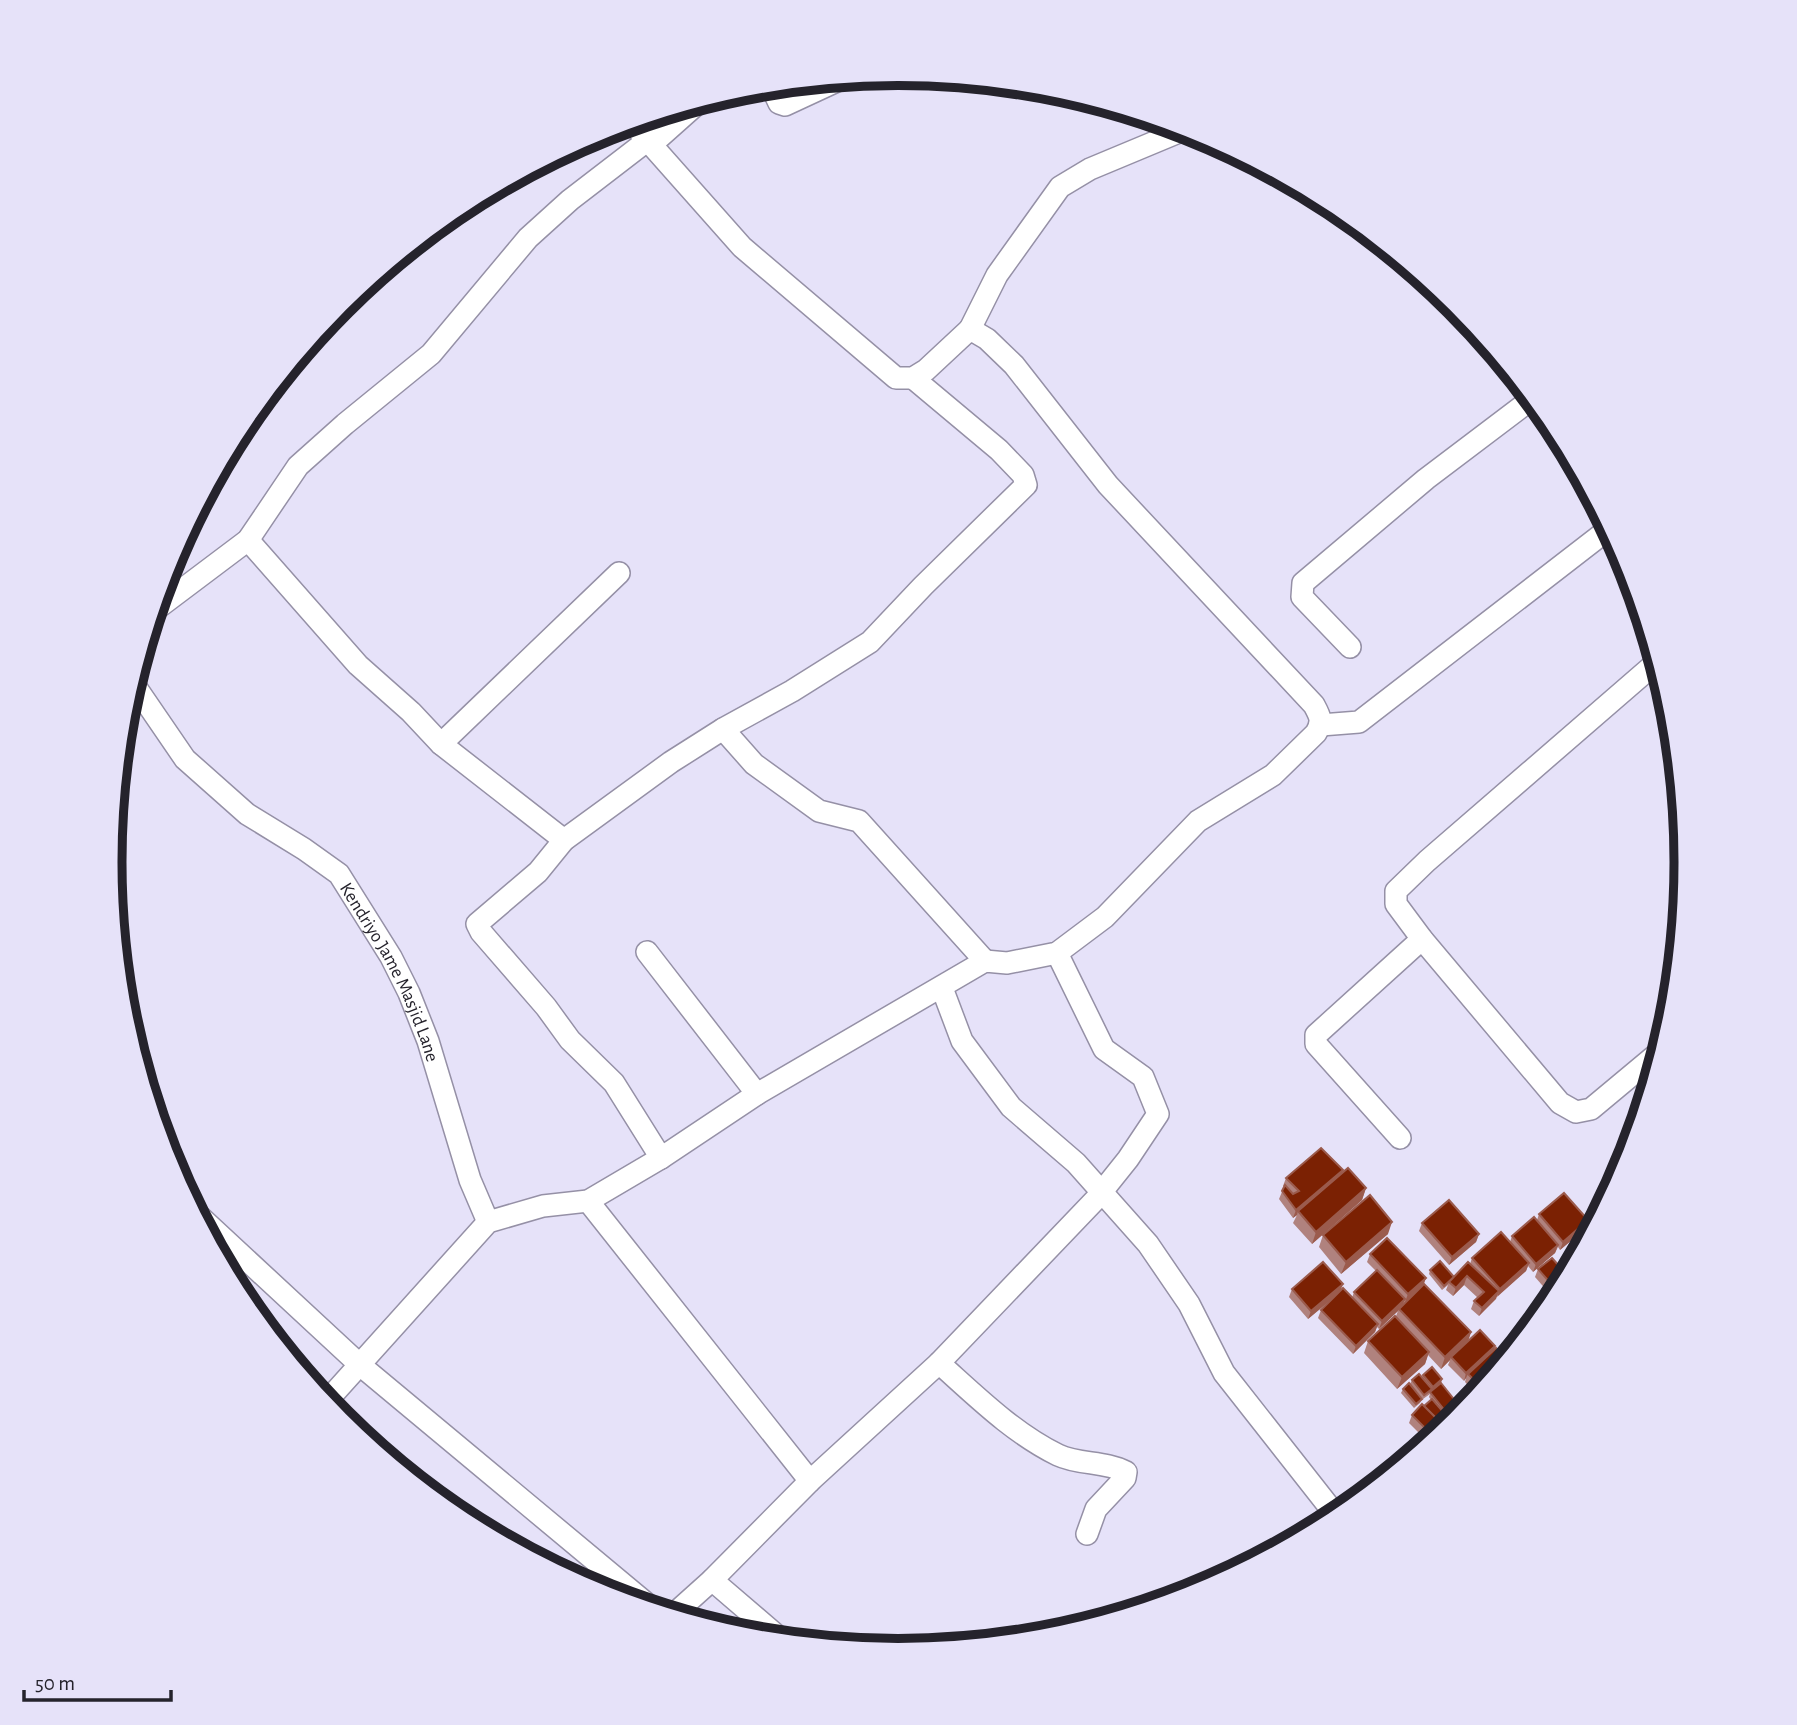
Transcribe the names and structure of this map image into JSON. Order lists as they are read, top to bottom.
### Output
{
  "streets": {
    "street": ["Kendriyo Jame Masjid Lane"]
  },
  "scale_bar": "50 m"
}
